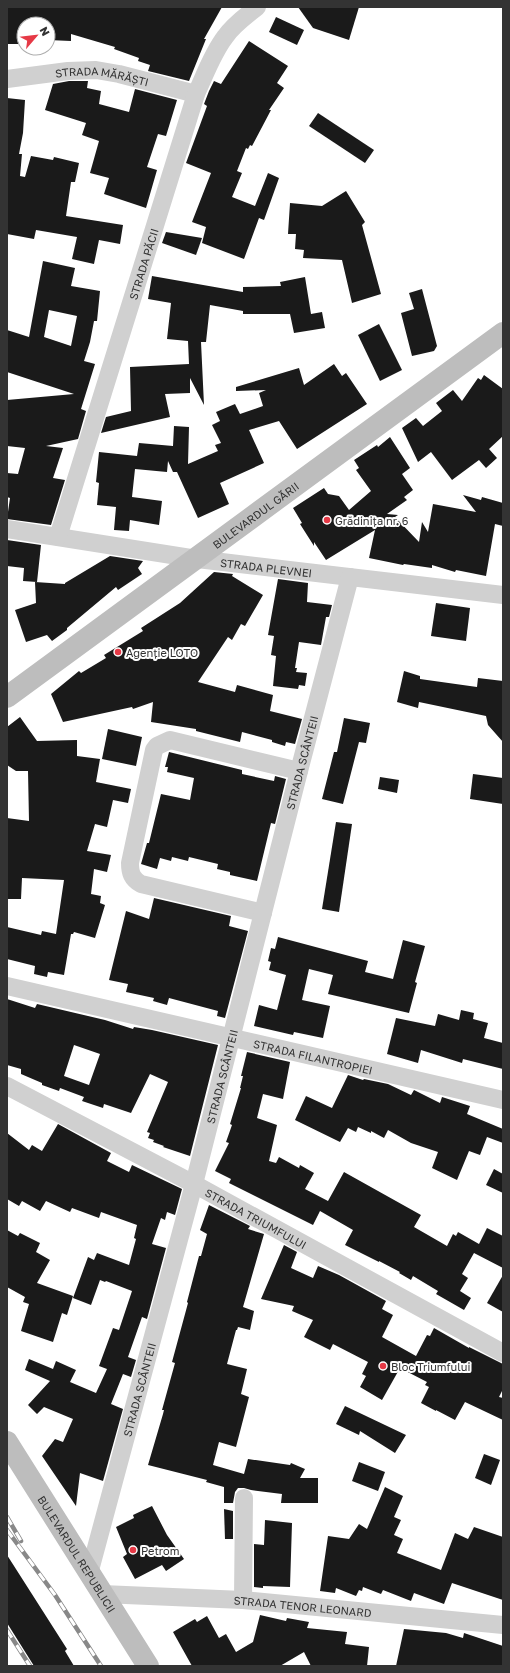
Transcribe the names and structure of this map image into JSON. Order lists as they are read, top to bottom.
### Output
{
  "streets": {
    "street": [
      "STRADA MĂRĂȘTI",
      "STRADA PĂCII",
      "BULEVARDUL GĂRII",
      "STRADA PLEVNEI",
      "STRADA SCÂNTEII",
      "STRADA FILANTROPIEI",
      "STRADA TRIUMFULUI",
      "BULEVARDUL REPUBLICII",
      "STRADA TENOR LEONARD"
    ]
  },
  "crossings": [
    ["STRADA MĂRĂȘTI", "STRADA PĂCII"],
    ["STRADA PĂCII", "STRADA PLEVNEI"],
    ["BULEVARDUL GĂRII", "STRADA PLEVNEI"],
    ["STRADA PLEVNEI", "STRADA SCÂNTEII"],
    ["STRADA SCÂNTEII", "STRADA FILANTROPIEI"],
    ["STRADA SCÂNTEII", "STRADA TRIUMFULUI"],
    ["STRADA SCÂNTEII", "BULEVARDUL REPUBLICII"],
    ["BULEVARDUL REPUBLICII", "STRADA TENOR LEONARD"]
  ],
  "places": [
    "Grădinița nr. 6",
    "Agenție LOTO",
    "Bloc Triumfului",
    "Petrom"
  ],
  "north": "top right"
}
